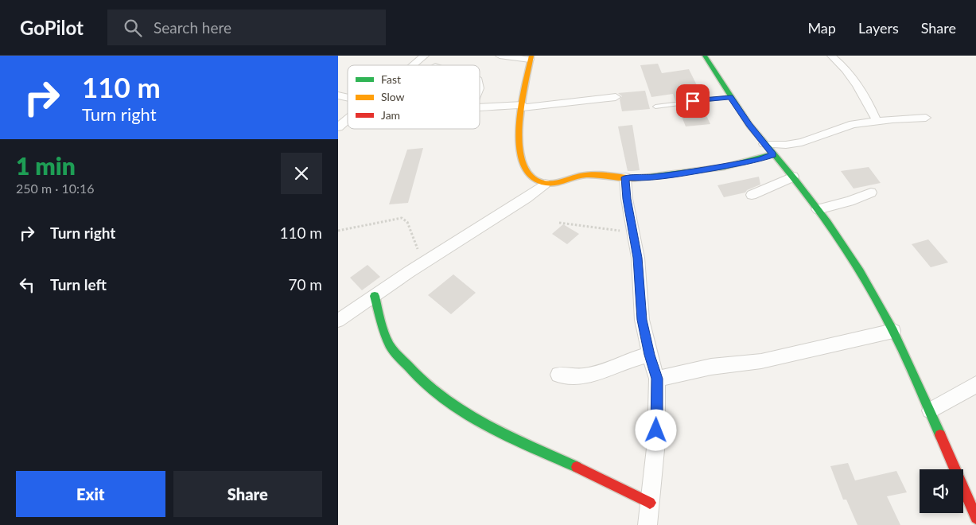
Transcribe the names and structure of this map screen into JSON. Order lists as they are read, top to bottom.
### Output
{
  "legend": ["Fast", "Slow", "Jam"],
  "page": {
    "header": "GoPilot",
    "search": "Search here",
    "nav": ["Map", "Layers", "Share"],
    "turn": ["110 m", "Turn right"],
    "heading": ["1 min", "250 m · 10:16"],
    "list": [
      {
        "name": "Turn right",
        "value": "110 m"
      },
      {
        "name": "Turn left",
        "value": "70 m"
      }
    ],
    "buttons": ["Exit", "Share"]
  }
}
